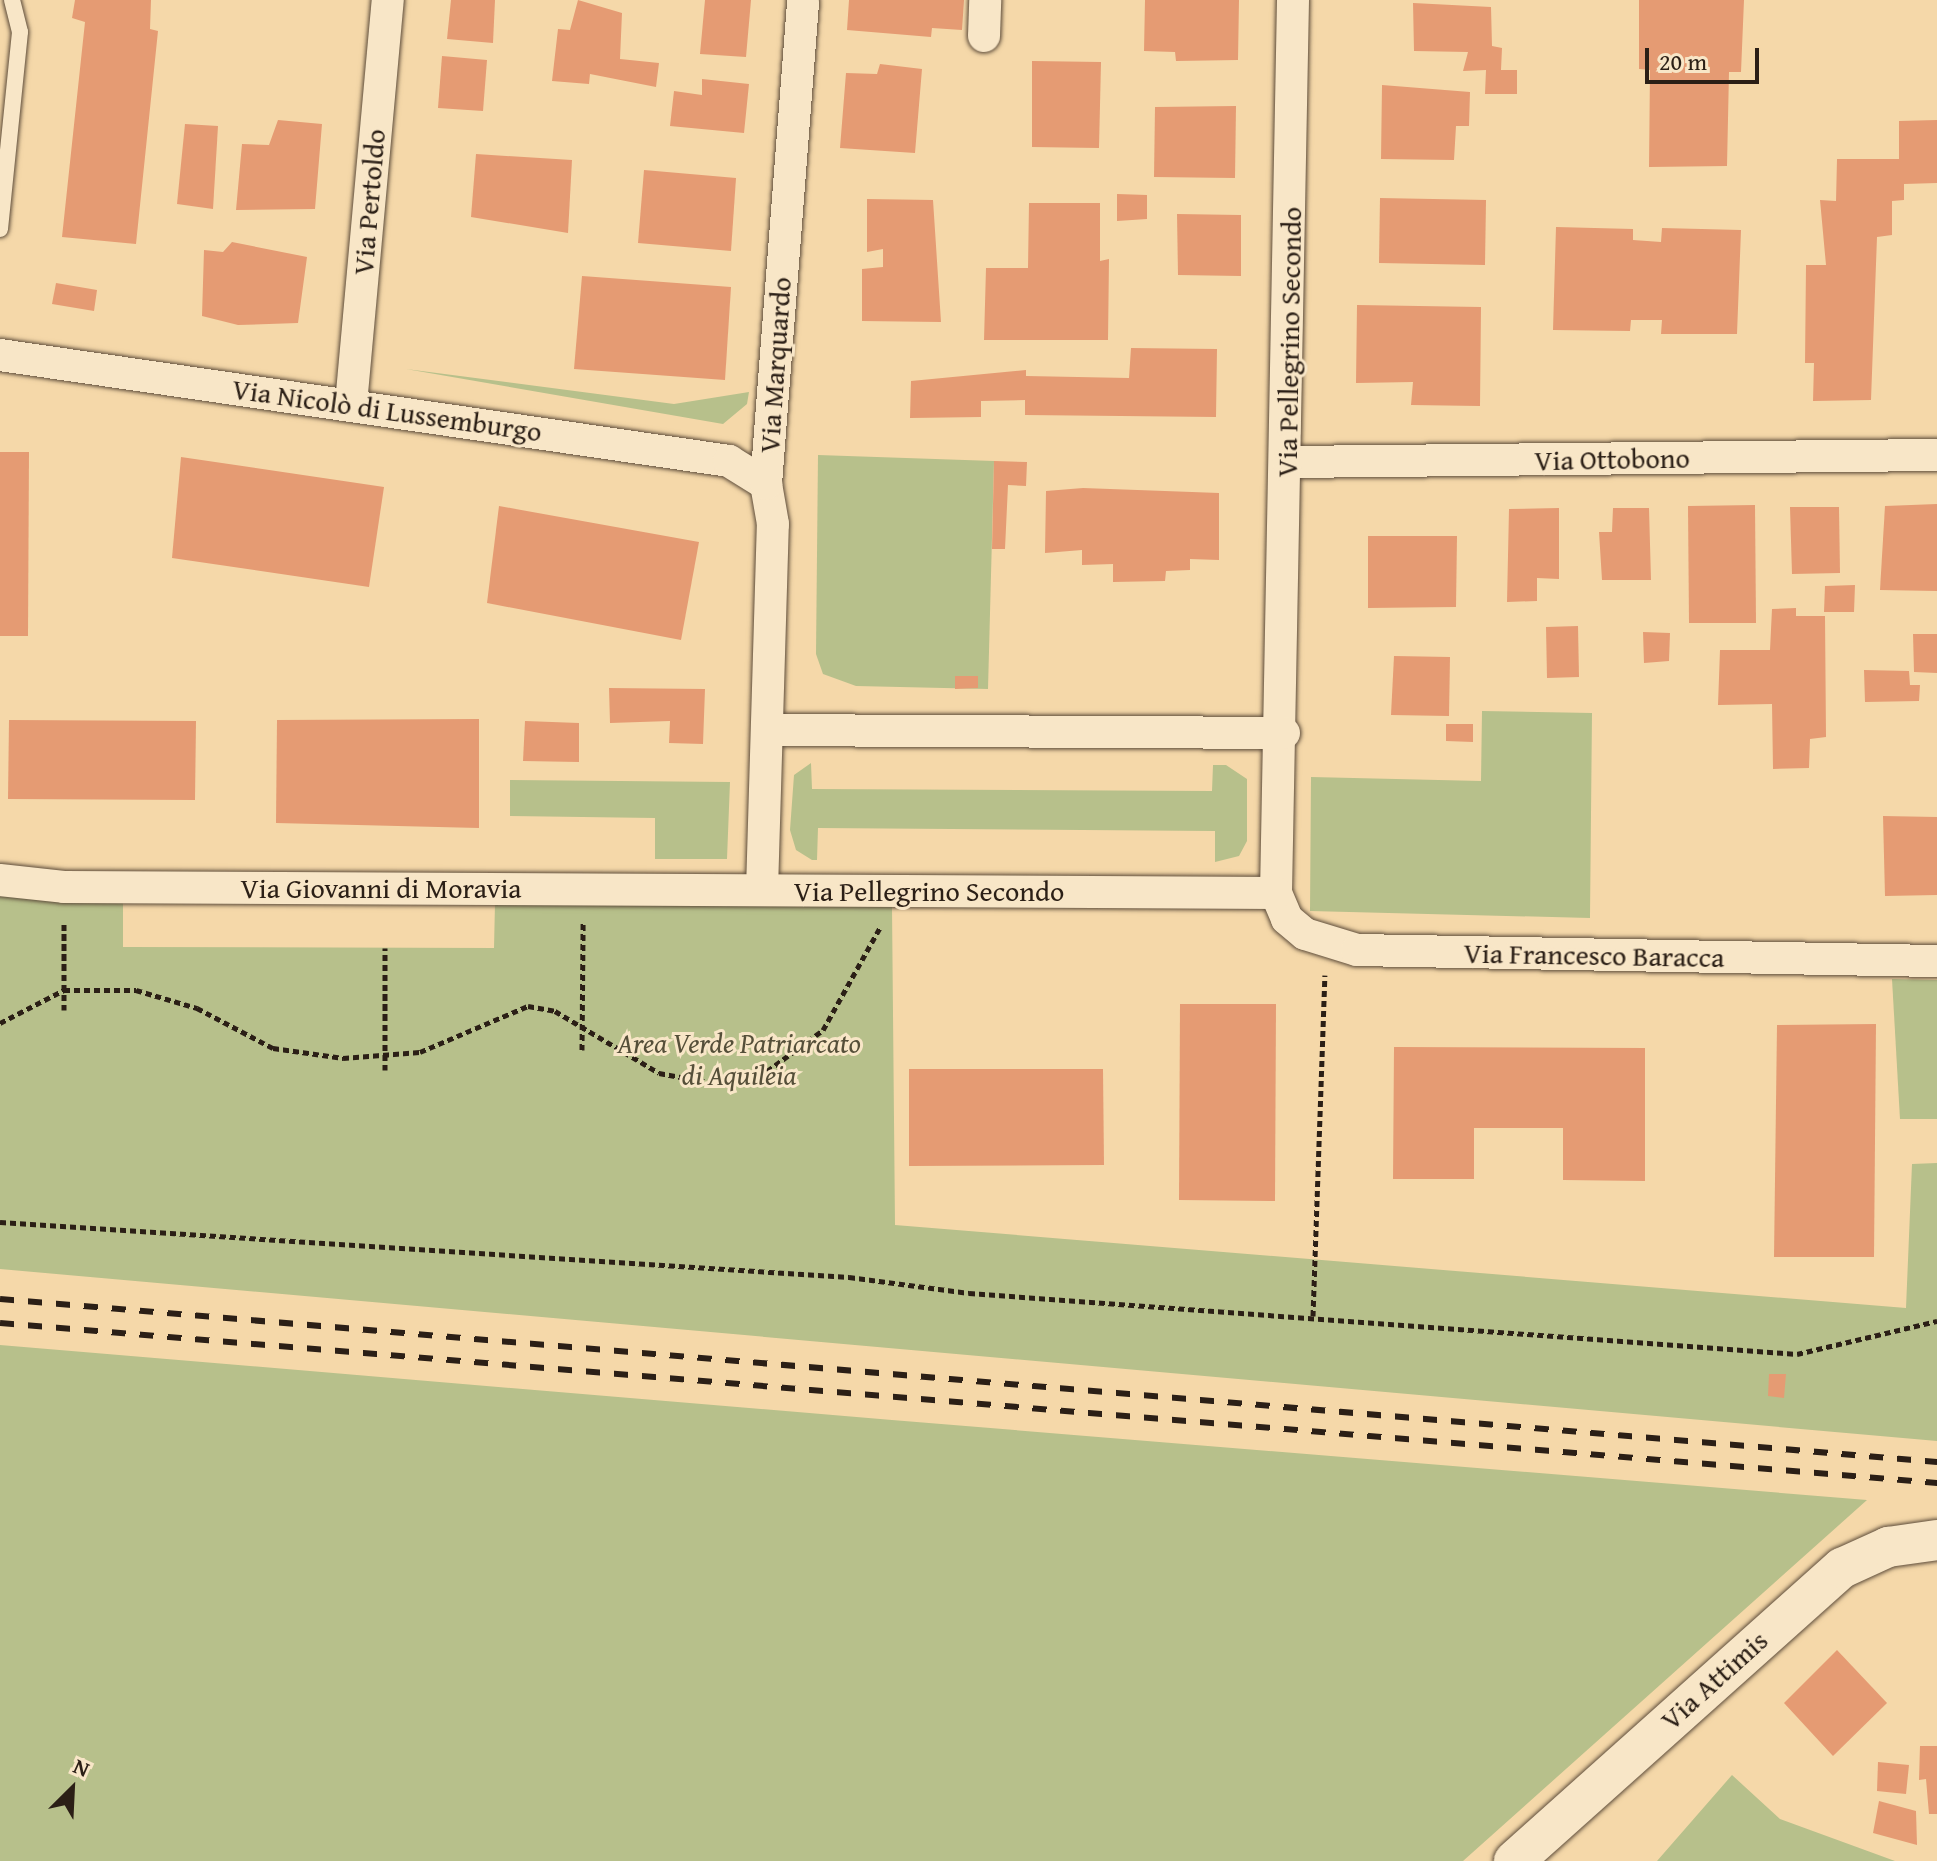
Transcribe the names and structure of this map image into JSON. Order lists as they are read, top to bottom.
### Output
{
  "streets": {
    "street": [
      "Via Pertoldo",
      "Via Pellegrino Secondo",
      "Via Marquardo",
      "Via Nicolò di Lussemburgo",
      "Via Ottobono",
      "Via Giovanni di Moravia",
      "Via Francesco Baracca",
      "Via Attimis"
    ]
  },
  "crossings": [
    ["Via Pertoldo", "Via Nicolò di Lussemburgo"],
    ["Via Pellegrino Secondo", "Via Marquardo"],
    ["Via Pellegrino Secondo", "Via Ottobono"],
    ["Via Pellegrino Secondo", "Via Giovanni di Moravia"],
    ["Via Pellegrino Secondo", "Via Francesco Baracca"],
    ["Via Marquardo", "Via Nicolò di Lussemburgo"]
  ],
  "parks": ["Area Verde Patriarcato di Aquileia"],
  "scale_bar": "20 m",
  "north": "top right"
}
